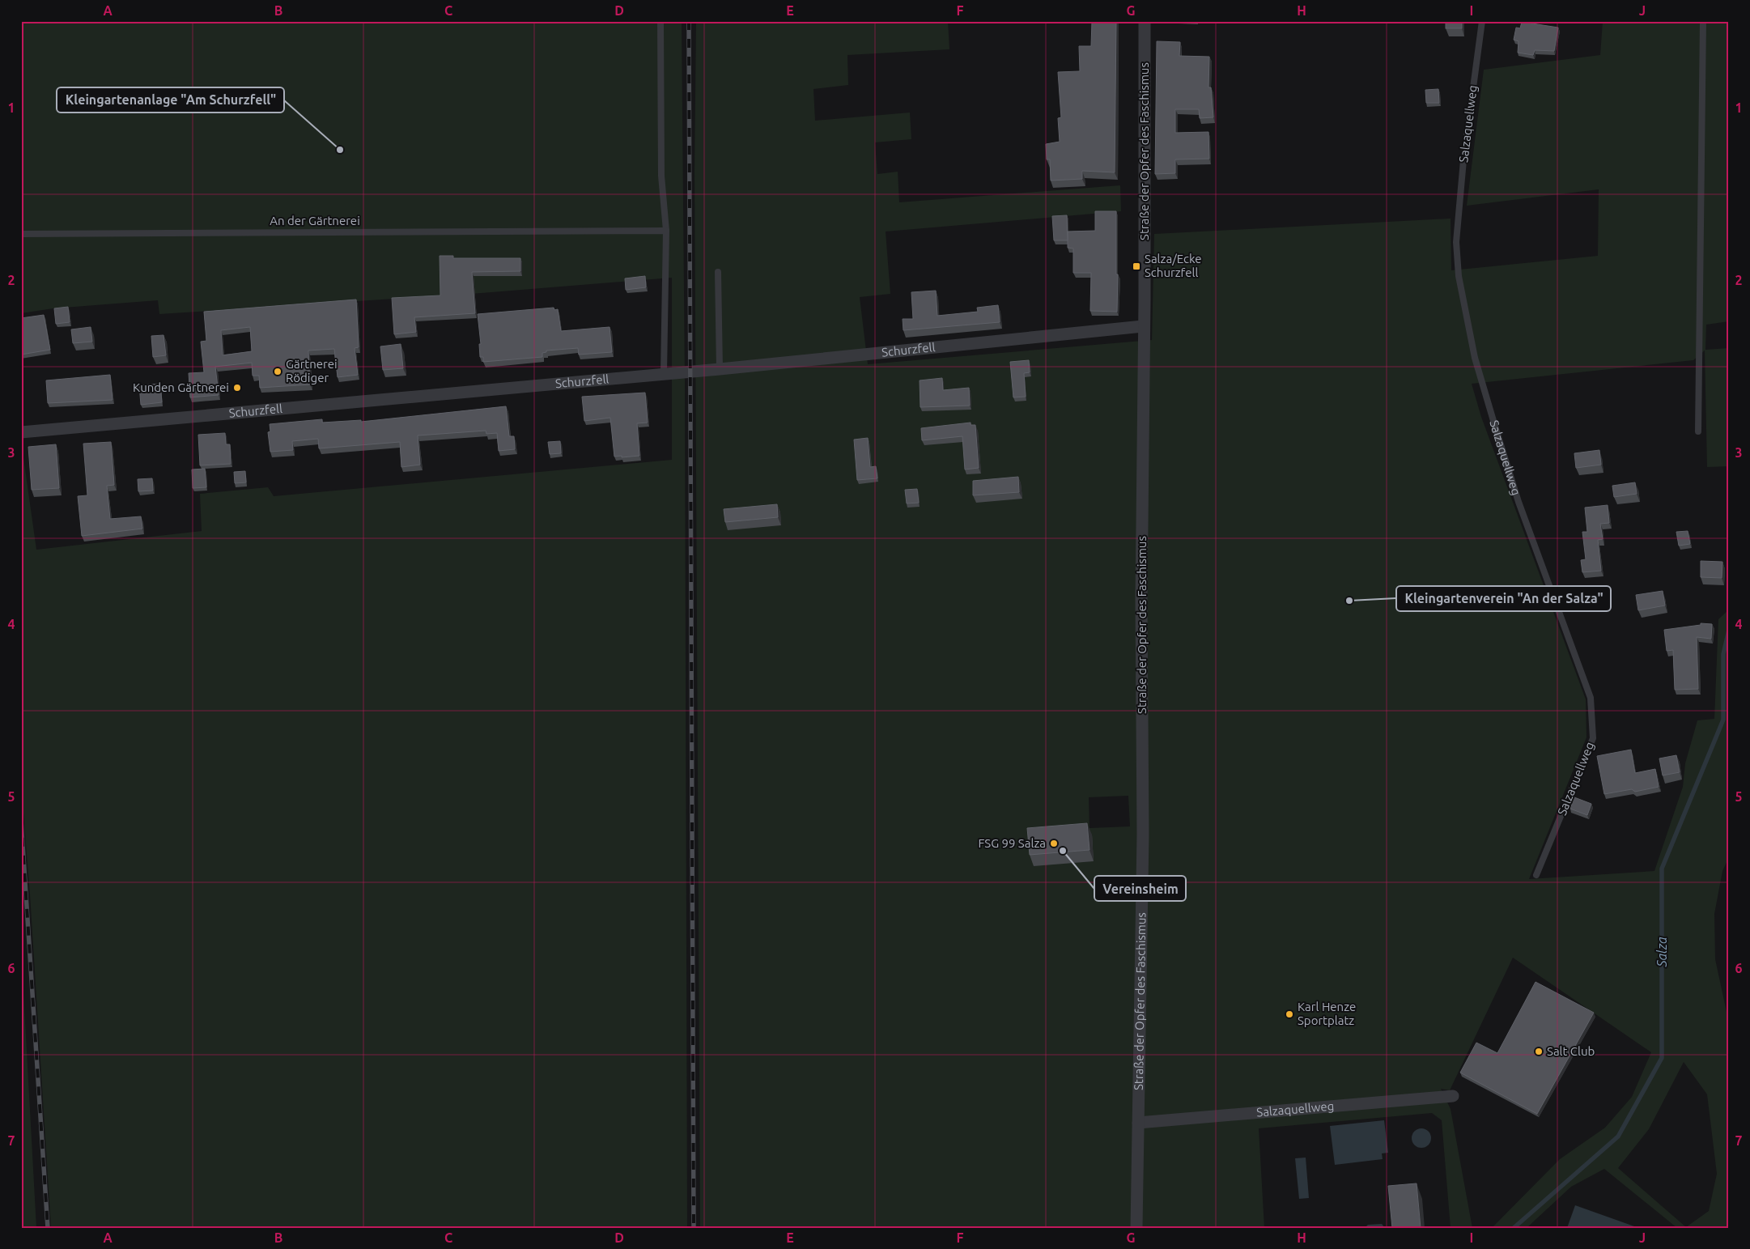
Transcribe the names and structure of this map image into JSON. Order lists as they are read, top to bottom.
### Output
{
  "streets": {
    "street": ["Salzaquellweg", "Straße der Opfer des Faschismus", "Schurzfell"],
    "lane": ["An der Gärtnerei"]
  },
  "crossings": [
    ["Salzaquellweg", "Straße der Opfer des Faschismus"],
    ["Straße der Opfer des Faschismus", "Schurzfell"]
  ],
  "water": ["Salza"],
  "places": {
    "other": [
      "Kleingartenanlage \"Am Schurzfell\"",
      "Gärtnerei Rödiger",
      "Kunden Gärtnerei",
      "Kleingartenverein \"An der Salza\"",
      "FSG 99 Salza",
      "Vereinsheim",
      "Karl Henze Sportplatz",
      "Salt Club"
    ],
    "transit": ["Salza/Ecke Schurzfell"]
  },
  "grid": {
    "columns": [
      "A",
      "B",
      "C",
      "D",
      "E",
      "F",
      "G",
      "H",
      "I",
      "J"
    ],
    "rows": [
      "1",
      "2",
      "3",
      "4",
      "5",
      "6",
      "7"
    ]
  }
}
